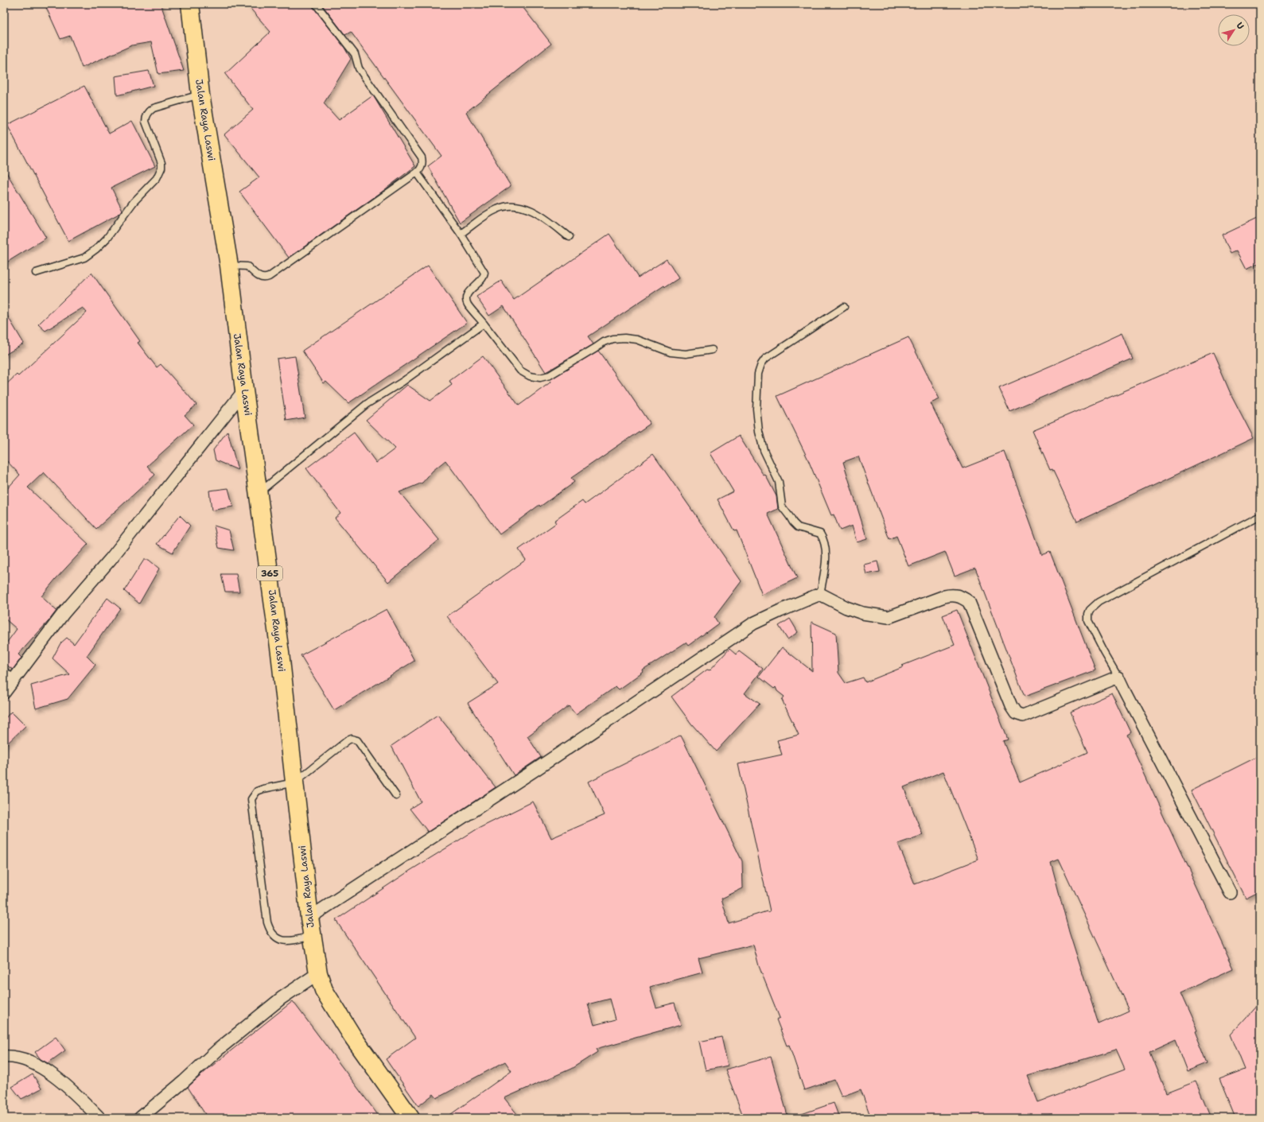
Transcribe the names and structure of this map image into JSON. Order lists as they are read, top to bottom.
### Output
{
  "streets": {
    "main road": ["Jalan Raya Laswi", "365"]
  },
  "north": "top right"
}
